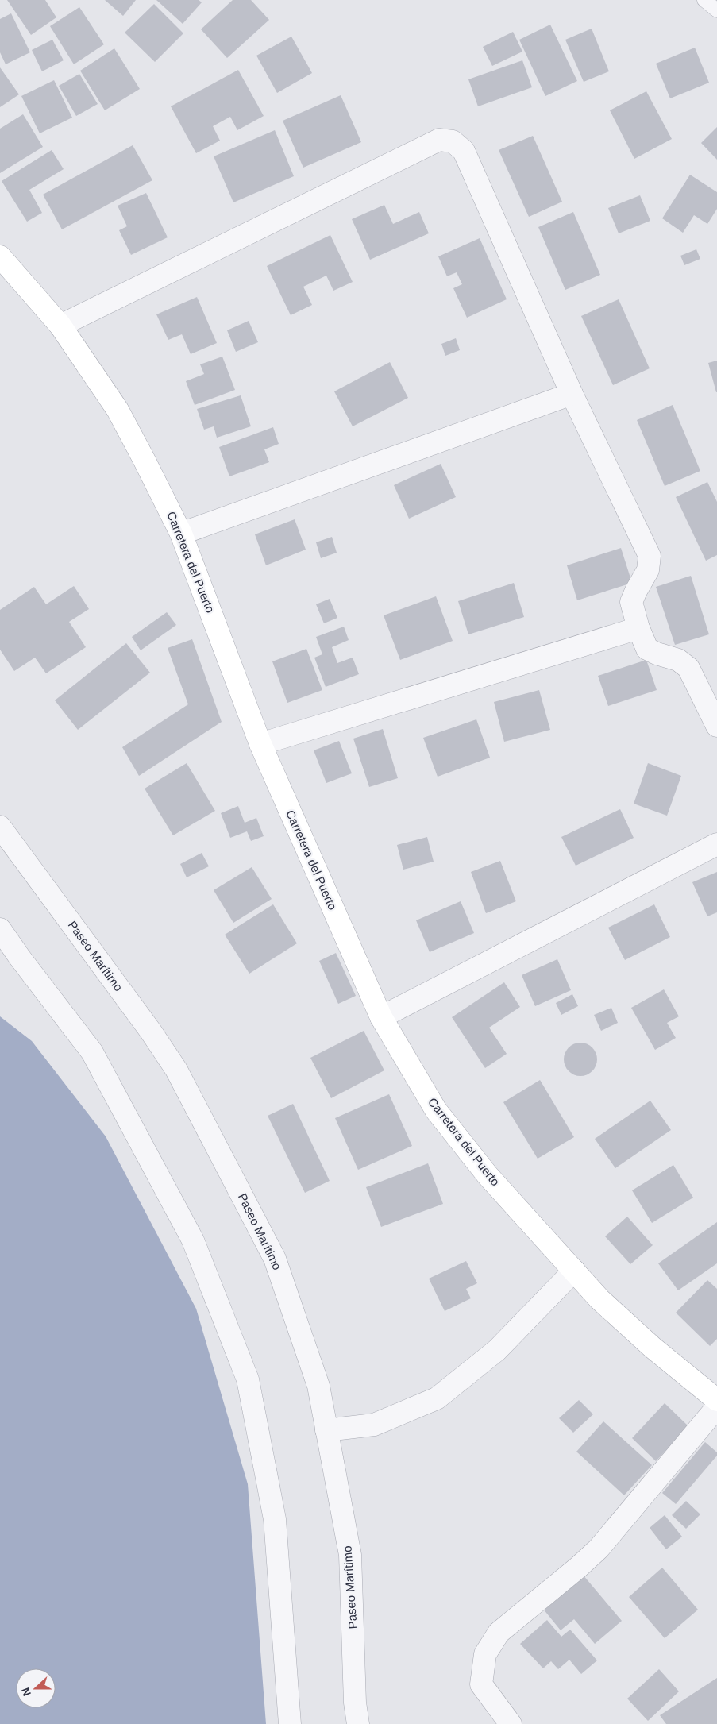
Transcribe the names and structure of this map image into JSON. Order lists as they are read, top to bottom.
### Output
{
  "streets": {
    "main road": ["Carretera del Puerto"],
    "street": ["Paseo Marítimo"]
  },
  "north": "left"
}
